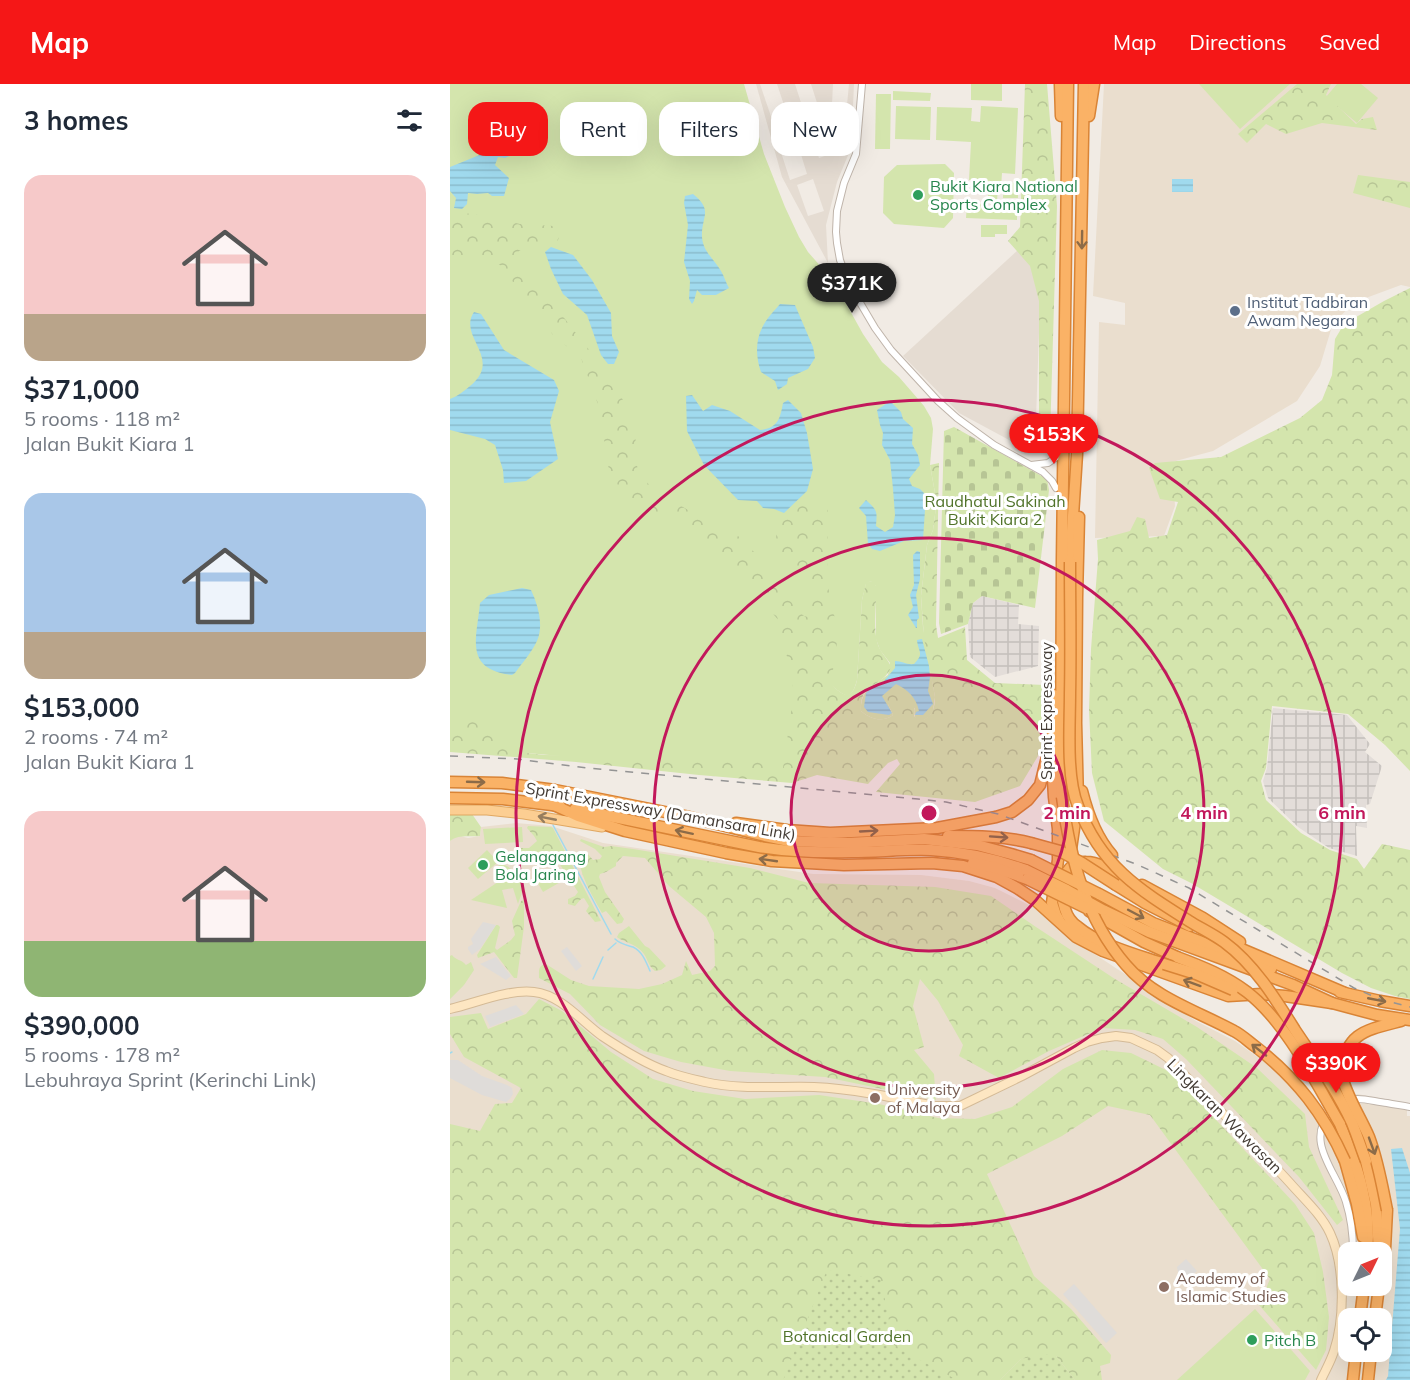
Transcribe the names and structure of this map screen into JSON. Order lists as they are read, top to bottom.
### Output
{
  "streets": {
    "highway": ["Sprint Expressway", "Sprint Expressway (Damansara Link)"],
    "street": ["Lingkaran Wawasan"]
  },
  "parks": ["Raudhatul Sakinah Bukit Kiara 2", "Botanical Garden"],
  "places": [
    "Bukit Kiara National Sports Complex",
    "Institut Tadbiran Awam Negara",
    "Gelanggang Bola Jaring",
    "University of Malaya",
    "Academy of Islamic Studies",
    "Pitch B"
  ],
  "north": "top right",
  "page": {
    "header": "Map",
    "nav": ["Map", "Directions", "Saved"],
    "heading": "3 homes",
    "chip": [
      "Buy",
      "Rent",
      "Filters",
      "New"
    ],
    "list": [
      {
        "name": "$371,000",
        "note": "5 rooms · 118 m² · Jalan Bukit Kiara 1"
      },
      {
        "name": "$153,000",
        "note": "2 rooms · 74 m² · Jalan Bukit Kiara 1"
      },
      {
        "name": "$390,000",
        "note": "5 rooms · 178 m² · Lebuhraya Sprint (Kerinchi Link)"
      }
    ],
    "price": ["$371K", "$153K", "$390K"]
  },
  "rings": ["2 min", "4 min", "6 min"]
}
